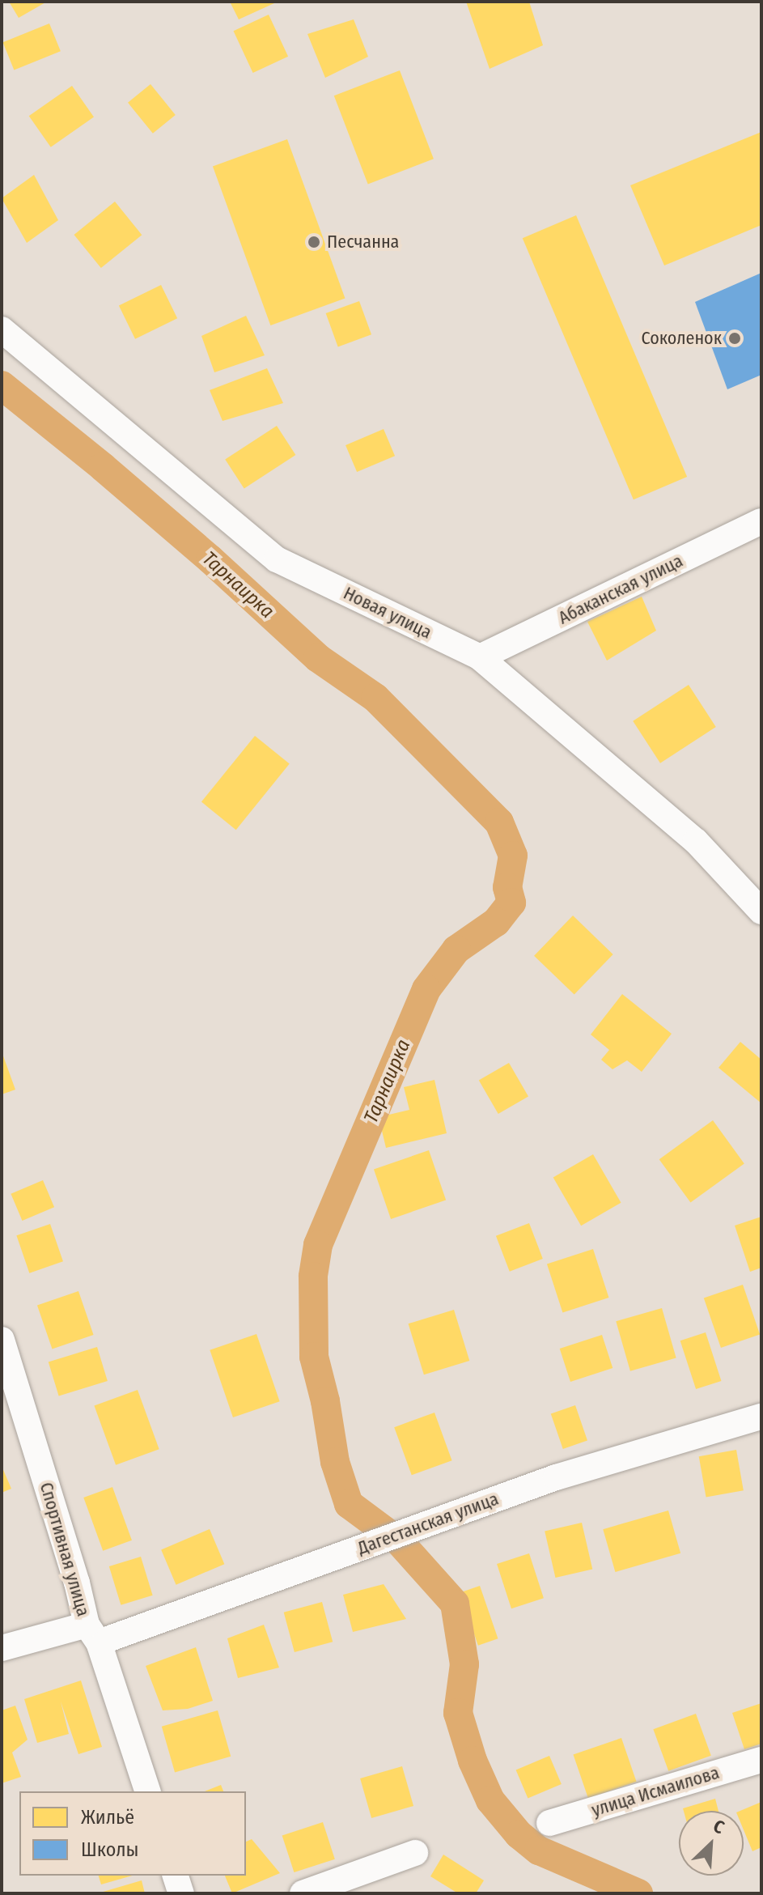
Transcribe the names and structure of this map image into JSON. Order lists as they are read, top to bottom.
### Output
{
  "streets": {
    "street": [
      "Абаканская улица",
      "Новая улица",
      "Дагестанская улица",
      "Спортивная улица",
      "улица Исмаилова"
    ]
  },
  "crossings": [
    ["Абаканская улица", "Новая улица"],
    ["Дагестанская улица", "Спортивная улица"]
  ],
  "water": ["Тарнаирка"],
  "places": ["Песчанна", "Соколенок"],
  "legend": ["Жильё", "Школы"],
  "north": "top right"
}
